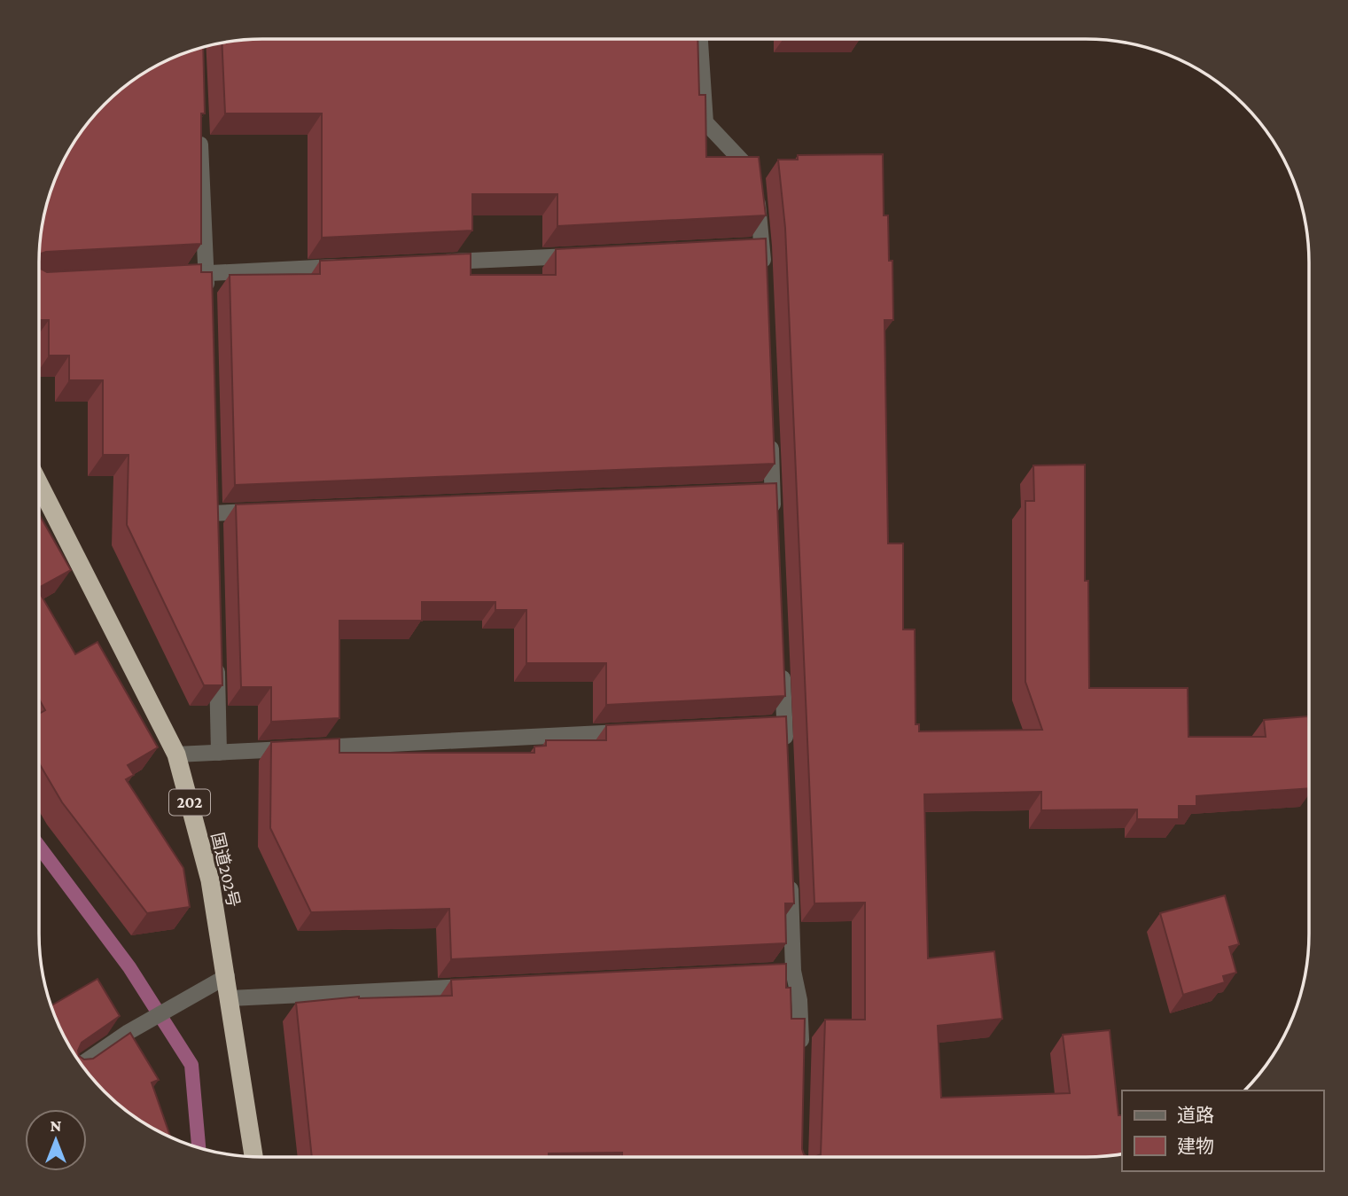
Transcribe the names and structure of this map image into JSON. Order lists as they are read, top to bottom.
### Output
{
  "streets": {
    "highway": ["202", "国道202号"]
  },
  "legend": ["道路", "建物"],
  "north": "top"
}
